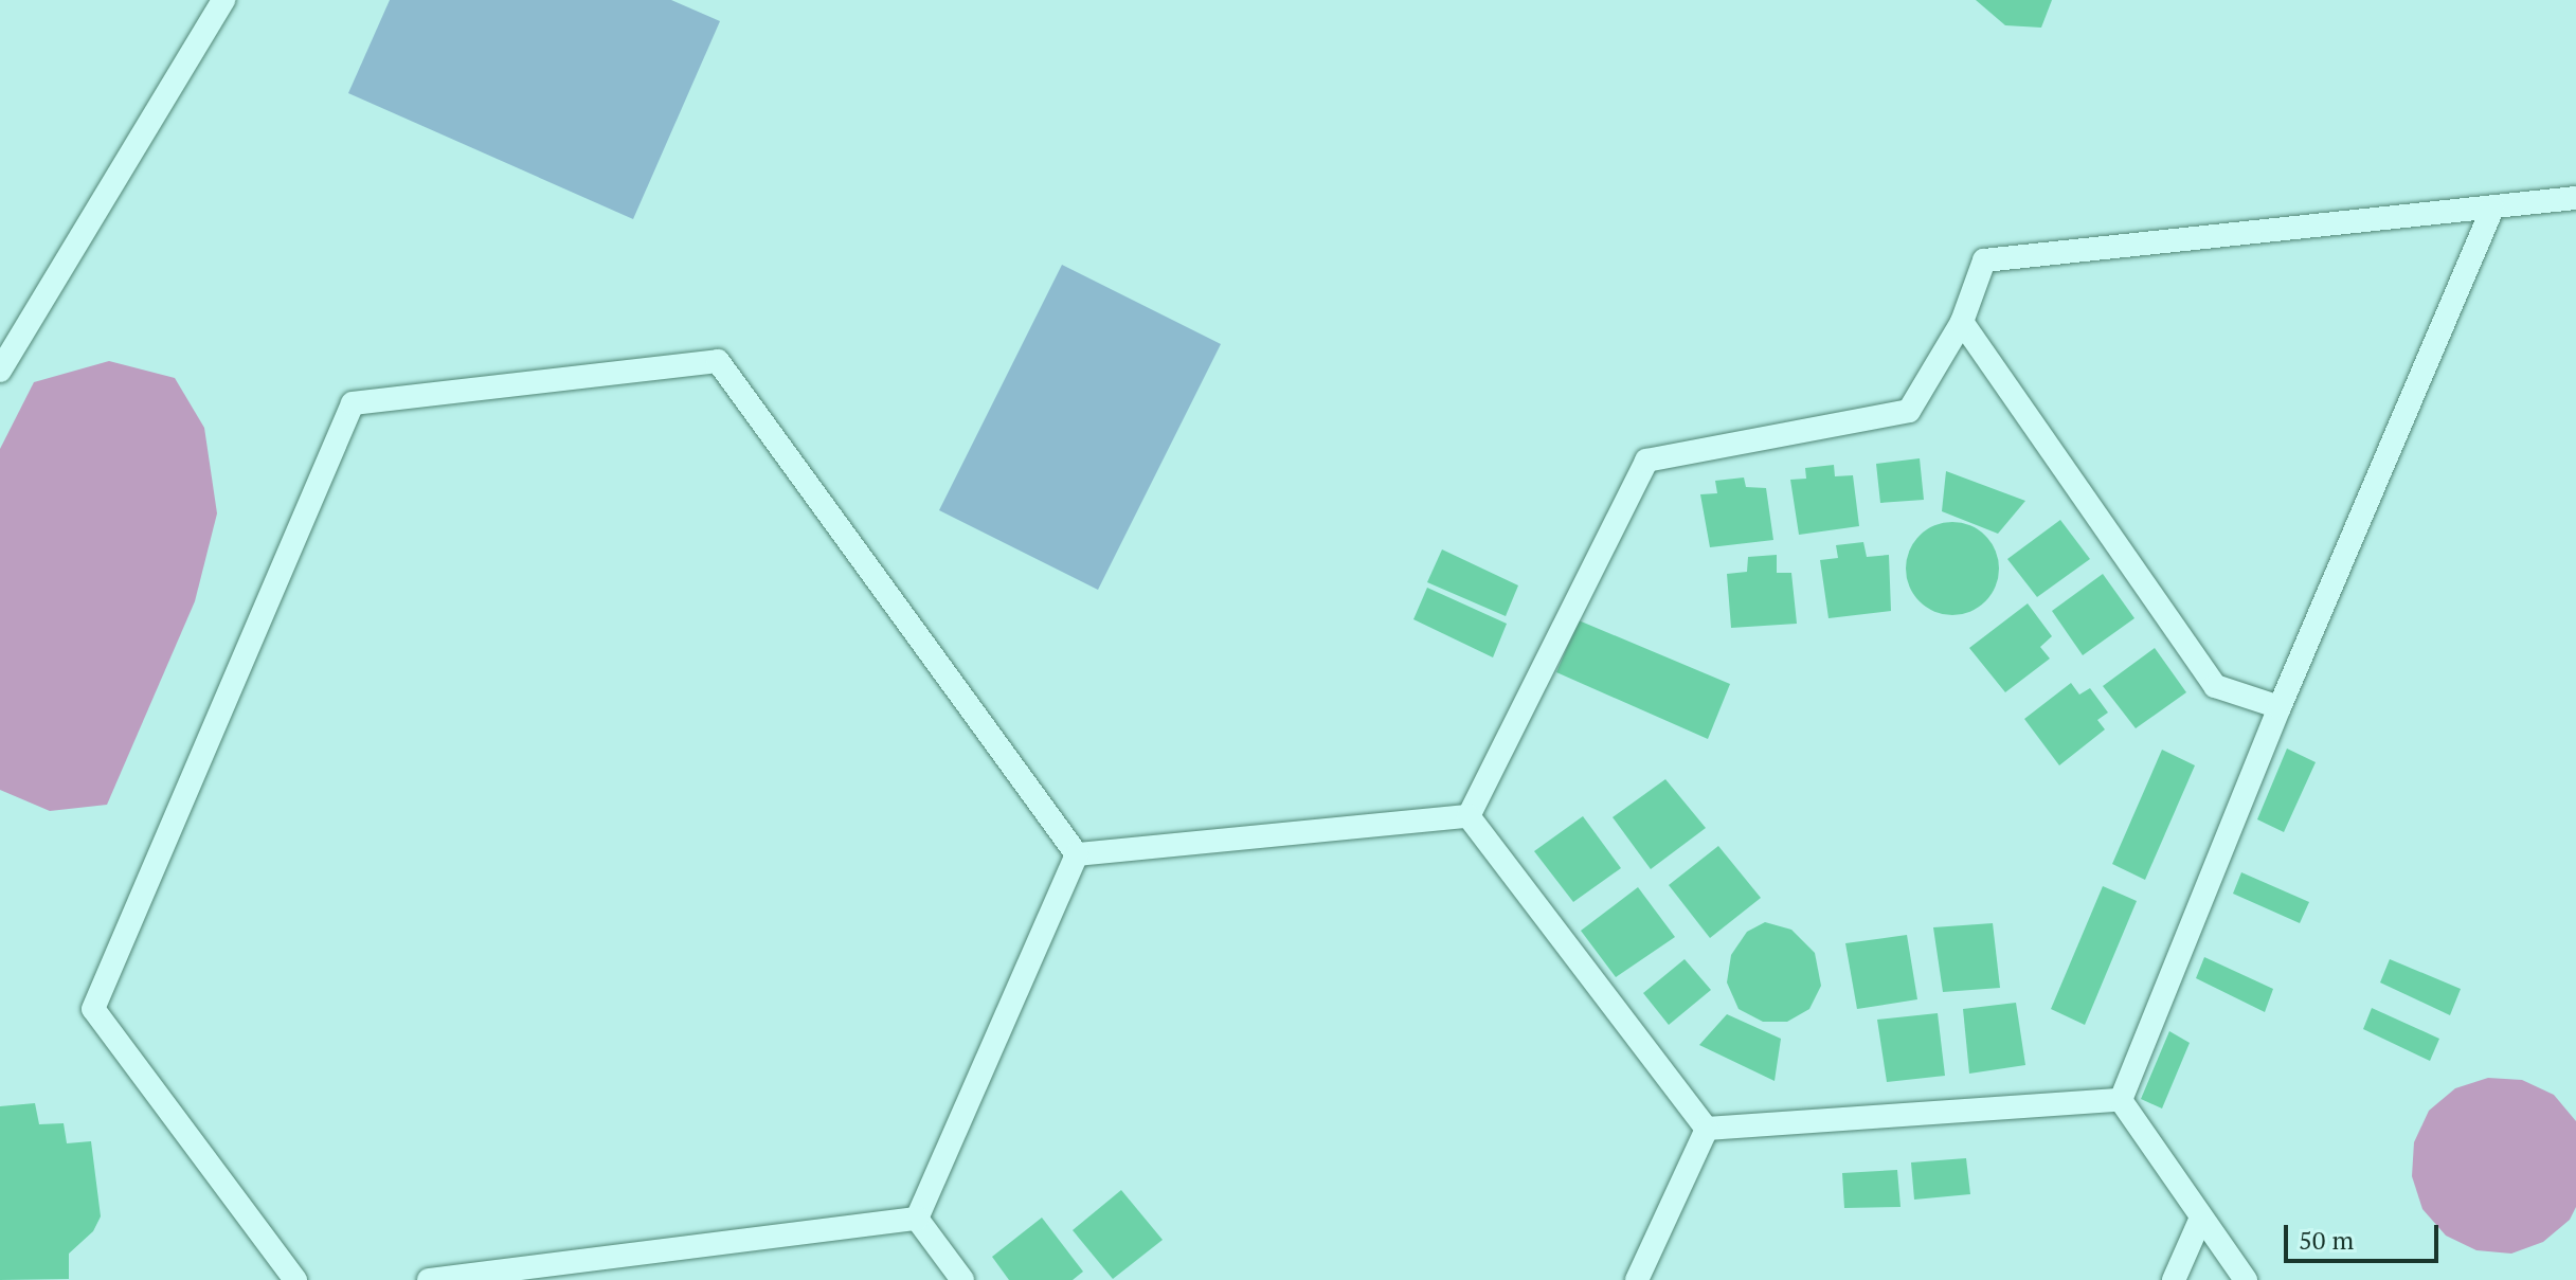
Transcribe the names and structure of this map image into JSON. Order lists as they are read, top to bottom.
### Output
{
  "scale_bar": "50 m"
}
